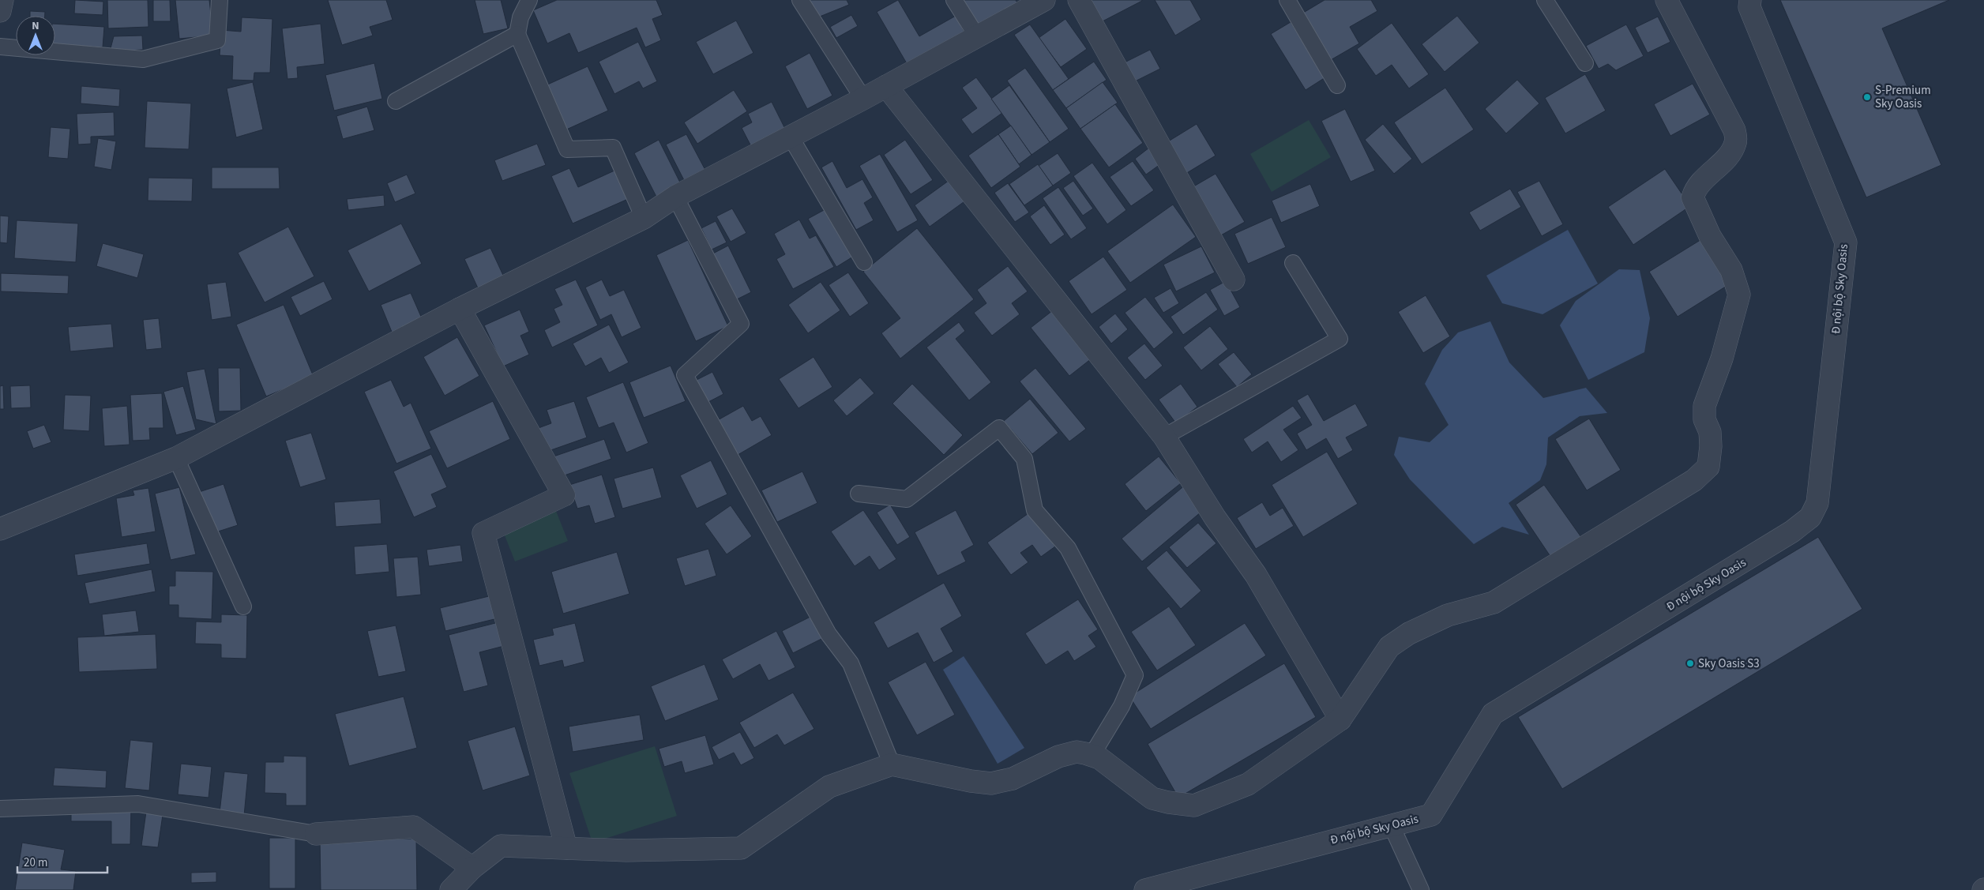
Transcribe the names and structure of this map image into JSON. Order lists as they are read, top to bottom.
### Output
{
  "streets": {
    "street": ["Đ nội bộ Sky Oasis"]
  },
  "places": ["S-Premium Sky Oasis", "Sky Oasis S3"],
  "scale_bar": "20 m",
  "north": "top"
}
